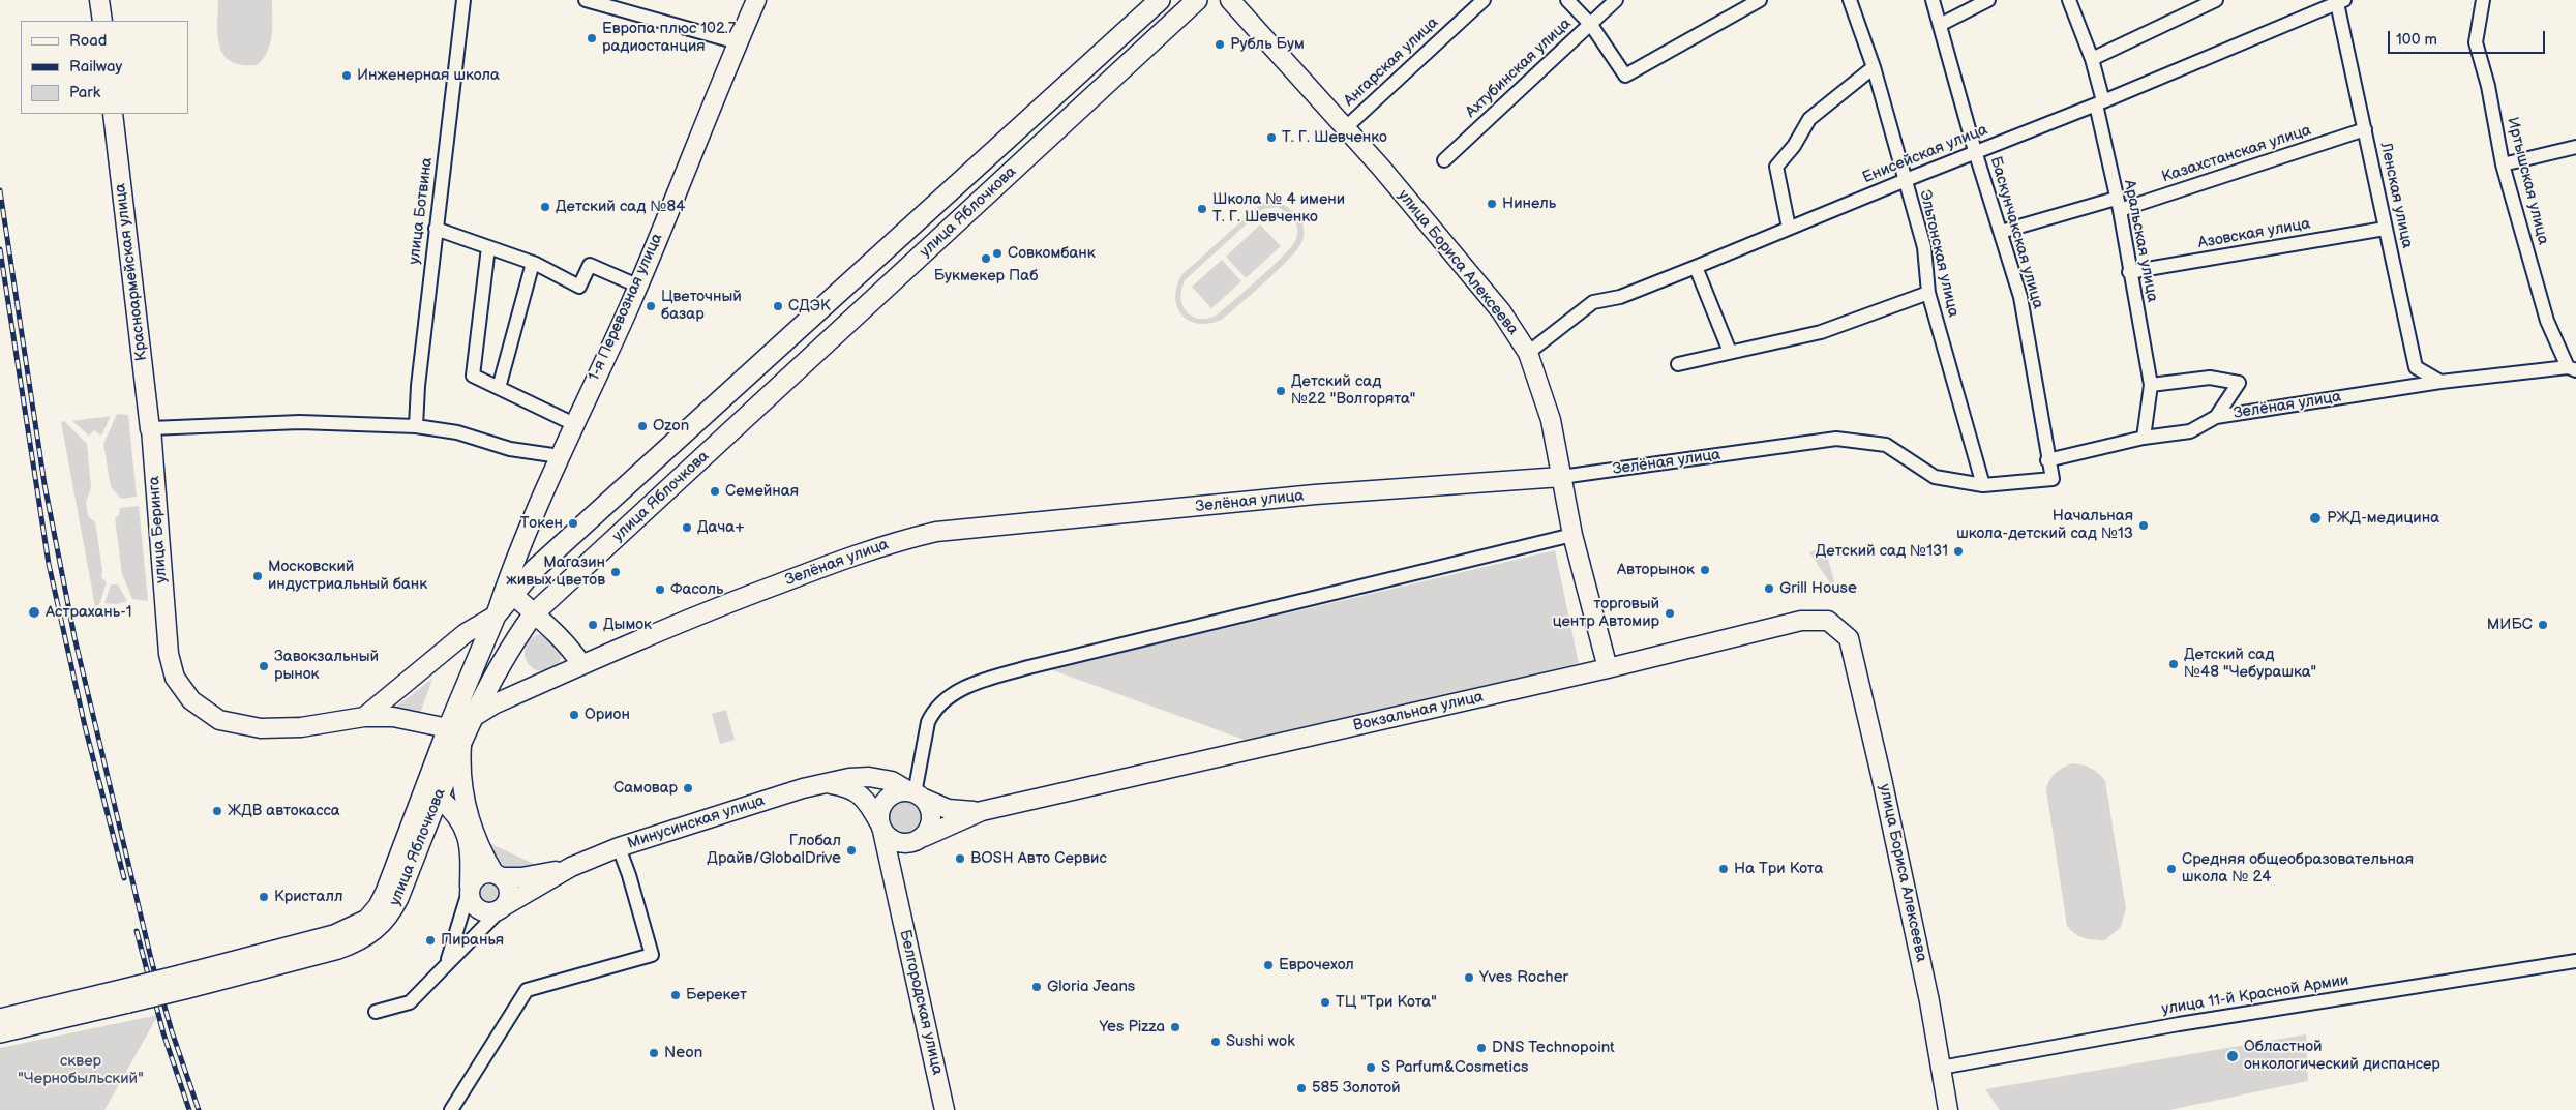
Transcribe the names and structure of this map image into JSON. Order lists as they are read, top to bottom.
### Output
{
  "streets": {
    "main road": [
      "улица Яблочкова",
      "улица Бориса Алексеева",
      "Красноармейская улица",
      "1-я Перевозная улица",
      "Зелёная улица",
      "улица Беринга",
      "Вокзальная улица",
      "Минусинская улица",
      "Белгородская улица"
    ],
    "street": [
      "Ангарская улица",
      "Ахтубинская улица",
      "Енисейская улица",
      "Казахстанская улица",
      "Иртышская улица",
      "Ленская улица",
      "улица Ботвина",
      "Баскунчакская улица",
      "Азовская улица",
      "Аральская улица",
      "Эльтонская улица",
      "улица 11-й Красной Армии"
    ]
  },
  "crossings": [
    ["Ангарская улица", "улица Бориса Алексеева"],
    ["Енисейская улица", "Ленская улица"],
    ["Енисейская улица", "Баскунчакская улица"],
    ["Енисейская улица", "Аральская улица"],
    ["Енисейская улица", "Эльтонская улица"],
    ["Енисейская улица", "улица Бориса Алексеева"],
    ["Казахстанская улица", "Ленская улица"],
    ["Казахстанская улица", "Баскунчакская улица"],
    ["Казахстанская улица", "Аральская улица"],
    ["Иртышская улица", "Зелёная улица"],
    ["Ленская улица", "Азовская улица"],
    ["Ленская улица", "Зелёная улица"],
    ["улица Яблочкова", "1-я Перевозная улица"],
    ["улица Яблочкова", "Зелёная улица"],
    ["улица Яблочкова", "улица Беринга"],
    ["Баскунчакская улица", "Зелёная улица"],
    ["Азовская улица", "Аральская улица"],
    ["Аральская улица", "Зелёная улица"],
    ["Эльтонская улица", "Зелёная улица"],
    ["улица Бориса Алексеева", "Зелёная улица"],
    ["улица Бориса Алексеева", "Вокзальная улица"],
    ["улица Бориса Алексеева", "улица 11-й Красной Армии"],
    ["Красноармейская улица", "улица Беринга"],
    ["Вокзальная улица", "Минусинская улица"],
    ["Вокзальная улица", "Белгородская улица"],
    ["Минусинская улица", "Белгородская улица"]
  ],
  "parks": ["сквер \"Чернобыльский\""],
  "places": [
    "Европа плюс 102.7 радиостанция",
    "Рубль Бум",
    "Инженерная школа",
    "Т. Г. Шевченко",
    "Нинель",
    "Детский сад №84",
    "Школа № 4 имени Т. Г. Шевченко",
    "Совкомбанк",
    "Букмекер Паб",
    "Цветочный базар",
    "СДЭК",
    "Детский сад №22 \"Волгорята\"",
    "Ozon",
    "Семейная",
    "РЖД-медицина",
    "Токен",
    "Начальная школа-детский сад №13",
    "Дача+",
    "Детский сад №131",
    "Авторынок",
    "Магазин живых цветов",
    "Московский индустриальный банк",
    "Grill House",
    "Фасоль",
    "Астрахань-1",
    "торговый центр Автомир",
    "Дымок",
    "МИБС",
    "Детский сад №48 \"Чебурашка\"",
    "Завокзальный рынок",
    "Орион",
    "Самовар",
    "ЖДВ автокасса",
    "Глобал Драйв/GlobalDrive",
    "BOSH Авто Сервис",
    "На Три Кота",
    "Средняя общеобразовательная школа № 24",
    "Кристалл",
    "Пиранья",
    "Еврочехол",
    "Yves Rocher",
    "Gloria Jeans",
    "Берекет",
    "ТЦ \"Три Кота\"",
    "Yes Pizza",
    "Sushi wok",
    "DNS Technopoint",
    "Neon",
    "Областной онкологический диспансер",
    "S Parfum&Cosmetics",
    "585 Золотой"
  ],
  "legend": ["Road", "Railway", "Park"],
  "scale_bar": "100 m"
}
